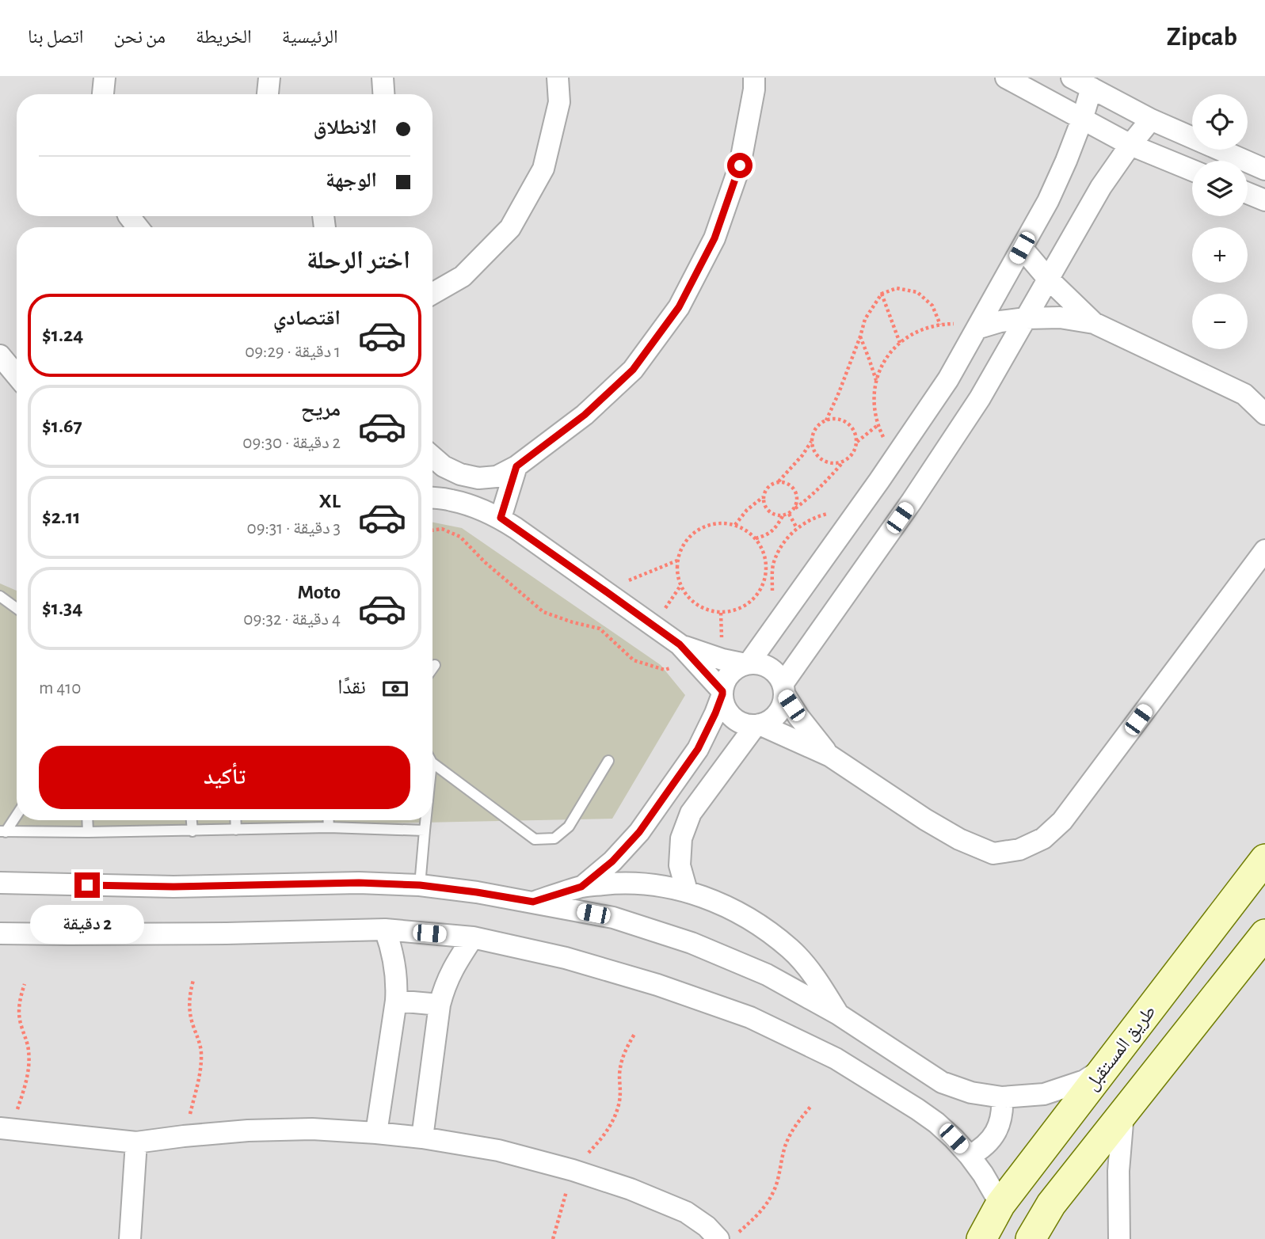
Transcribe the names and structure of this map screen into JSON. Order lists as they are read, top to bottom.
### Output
{
  "streets": {
    "main road": ["طريق المستقبل"]
  },
  "page": {
    "header": "Zipcab",
    "nav": [
      "الرئيسية",
      "الخريطة",
      "من نحن",
      "اتصل بنا"
    ],
    "map_buttons": ["+", "−"],
    "banner": ["الانطلاق", "الوجهة"],
    "heading": "اختر الرحلة",
    "list": [
      {
        "name": "اقتصادي",
        "note": "1 دقيقة · 09:29",
        "value": "$1.24"
      },
      {
        "name": "مريح",
        "note": "2 دقيقة · 09:30",
        "value": "$1.67"
      },
      {
        "name": "XL",
        "note": "3 دقيقة · 09:31",
        "value": "$2.11"
      },
      {
        "name": "Moto",
        "note": "4 دقيقة · 09:32",
        "value": "$1.34"
      }
    ],
    "pay": ["نقدًا", "410 m"],
    "buttons": "تأكيد",
    "bubble": "2 دقيقة"
  }
}
